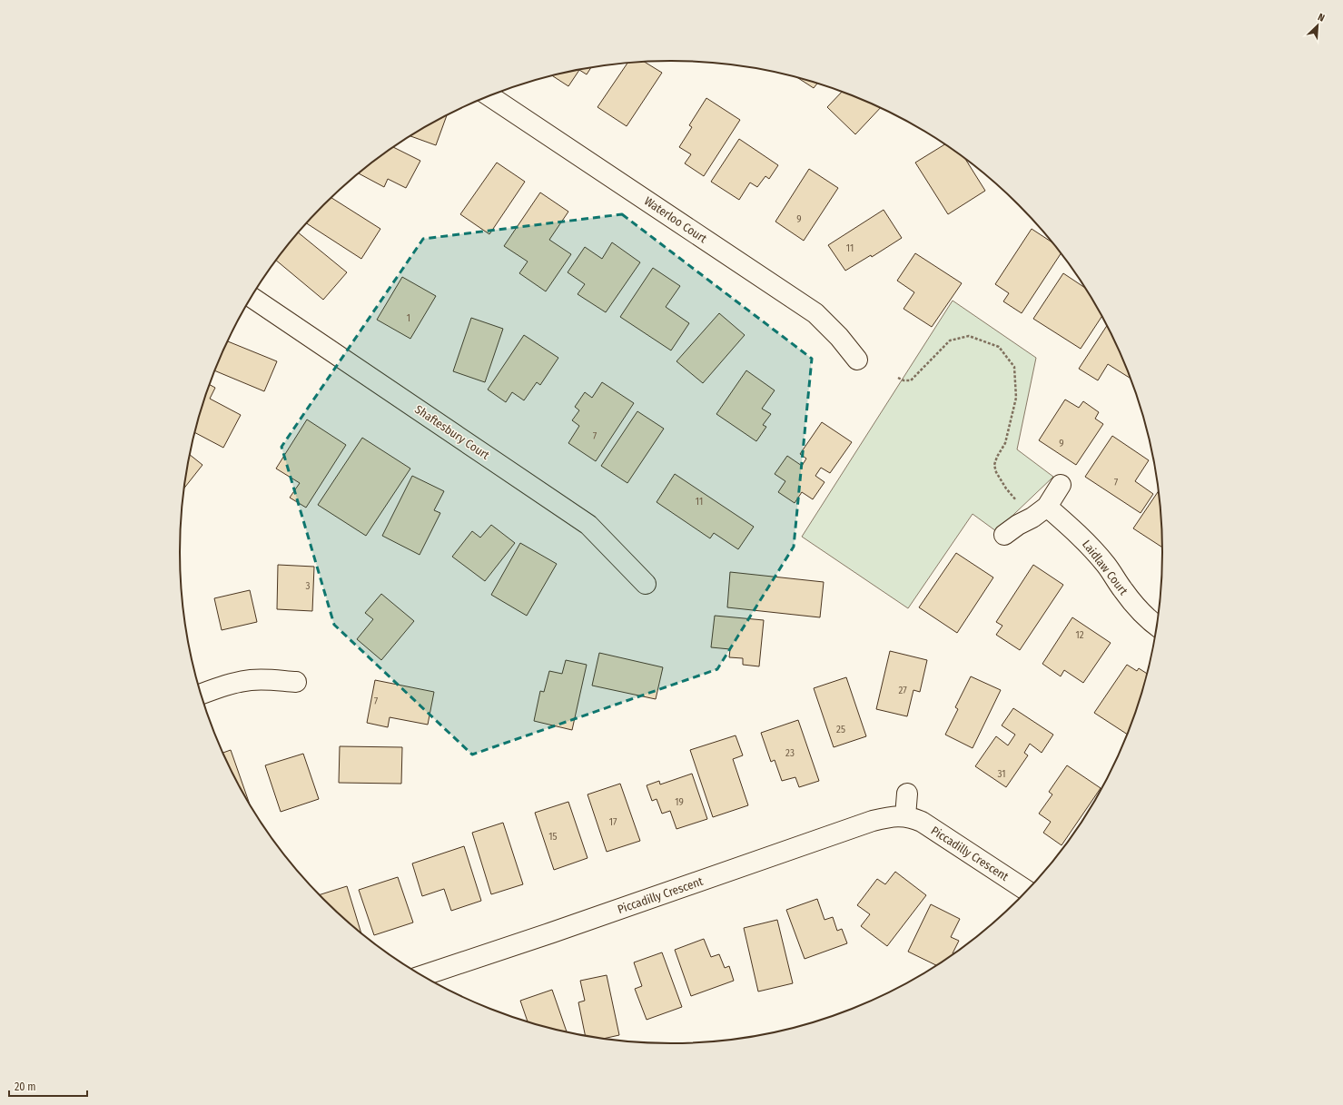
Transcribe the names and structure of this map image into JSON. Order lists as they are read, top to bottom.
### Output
{
  "streets": {
    "street": [
      "Waterloo Court",
      "Shaftesbury Court",
      "Laidlaw Court",
      "Piccadilly Crescent"
    ]
  },
  "house_numbers": [
    "9",
    "11",
    "1",
    "7",
    "9",
    "7",
    "11",
    "3",
    "12",
    "27",
    "7",
    "25",
    "23",
    "31",
    "19",
    "17",
    "15"
  ],
  "scale_bar": "20 m",
  "north": "top right"
}
